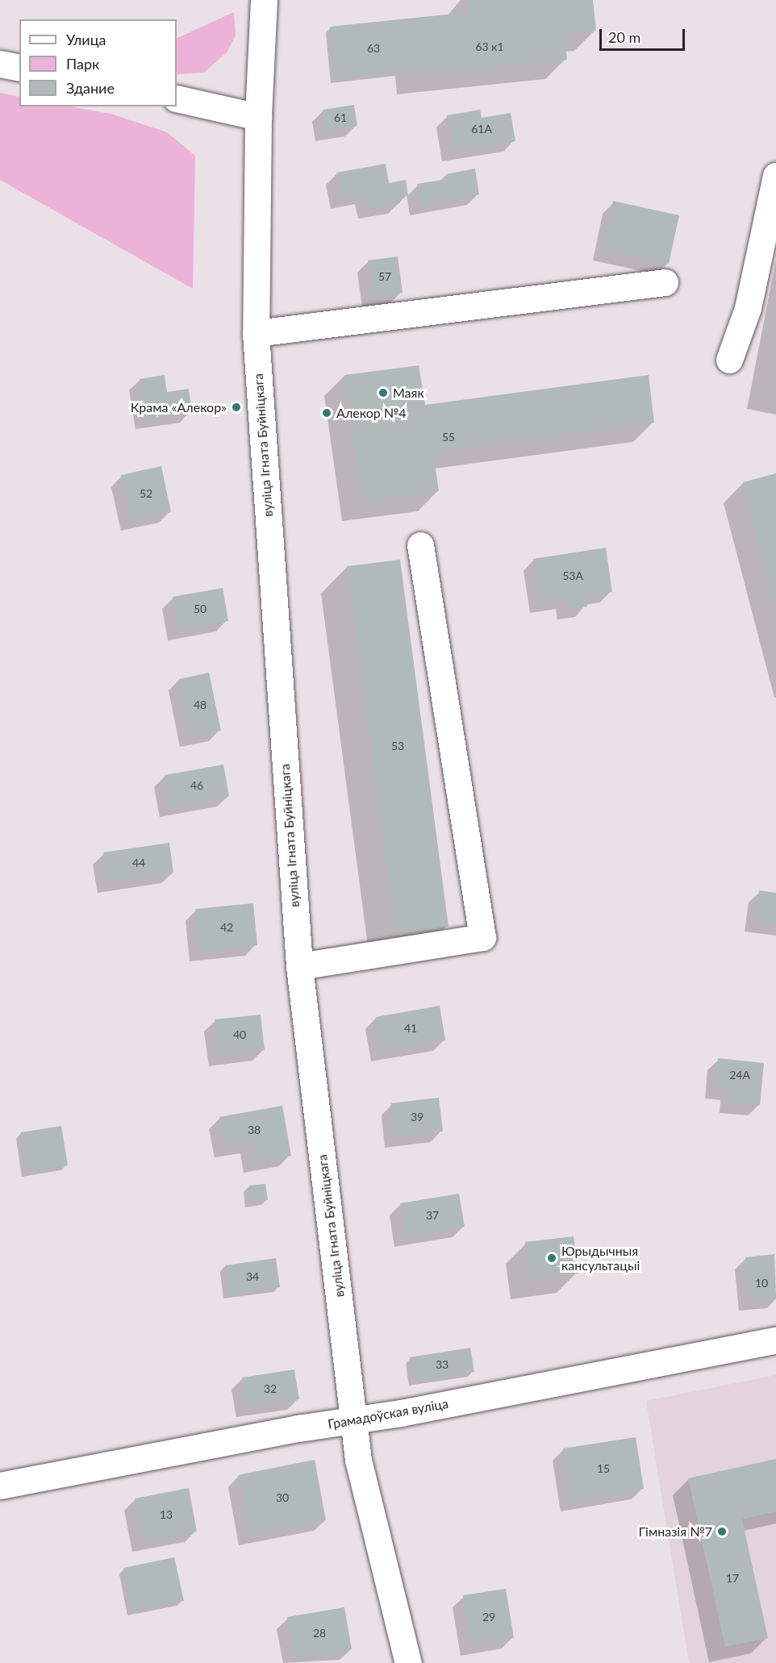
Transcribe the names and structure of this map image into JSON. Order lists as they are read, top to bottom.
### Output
{
  "streets": {
    "street": ["вуліца Ігната Буйніцкага", "Грамадоўская вуліца"]
  },
  "crossings": [
    ["вуліца Ігната Буйніцкага", "Грамадоўская вуліца"]
  ],
  "places": [
    "Маяк",
    "Крама «Алекор»",
    "Алекор №4",
    "Юрыдычныя кансультацыі",
    "Гімназія №7"
  ],
  "house_numbers": [
    "63 к1",
    "63",
    "61",
    "61А",
    "57",
    "55",
    "52",
    "53А",
    "50",
    "48",
    "53",
    "46",
    "44",
    "42",
    "41",
    "40",
    "24А",
    "39",
    "38",
    "37",
    "34",
    "10",
    "33",
    "32",
    "15",
    "30",
    "13",
    "17",
    "29",
    "28"
  ],
  "legend": ["Улица", "Парк", "Здание"],
  "scale_bar": "20 m"
}
